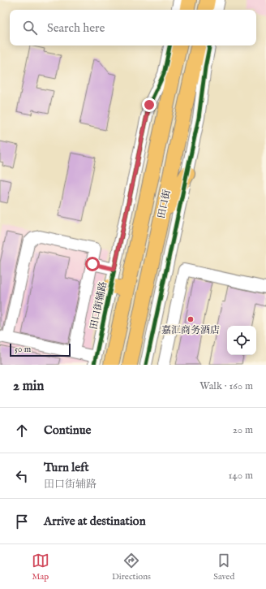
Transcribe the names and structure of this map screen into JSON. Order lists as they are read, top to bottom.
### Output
{
  "streets": {
    "main road": ["田口街"],
    "street": ["田口街辅路"]
  },
  "places": ["嘉汇商务酒店"],
  "scale_bar": "50 m",
  "page": {
    "search": "Search here",
    "scale": "50 m",
    "heading": ["2 min", "Walk · 160 m"],
    "list": [
      ["Continue", "20 m"],
      ["Turn left", "田口街辅路", "140 m"],
      "Arrive at destination"
    ],
    "nav": ["Map", "Directions", "Saved"]
  }
}
